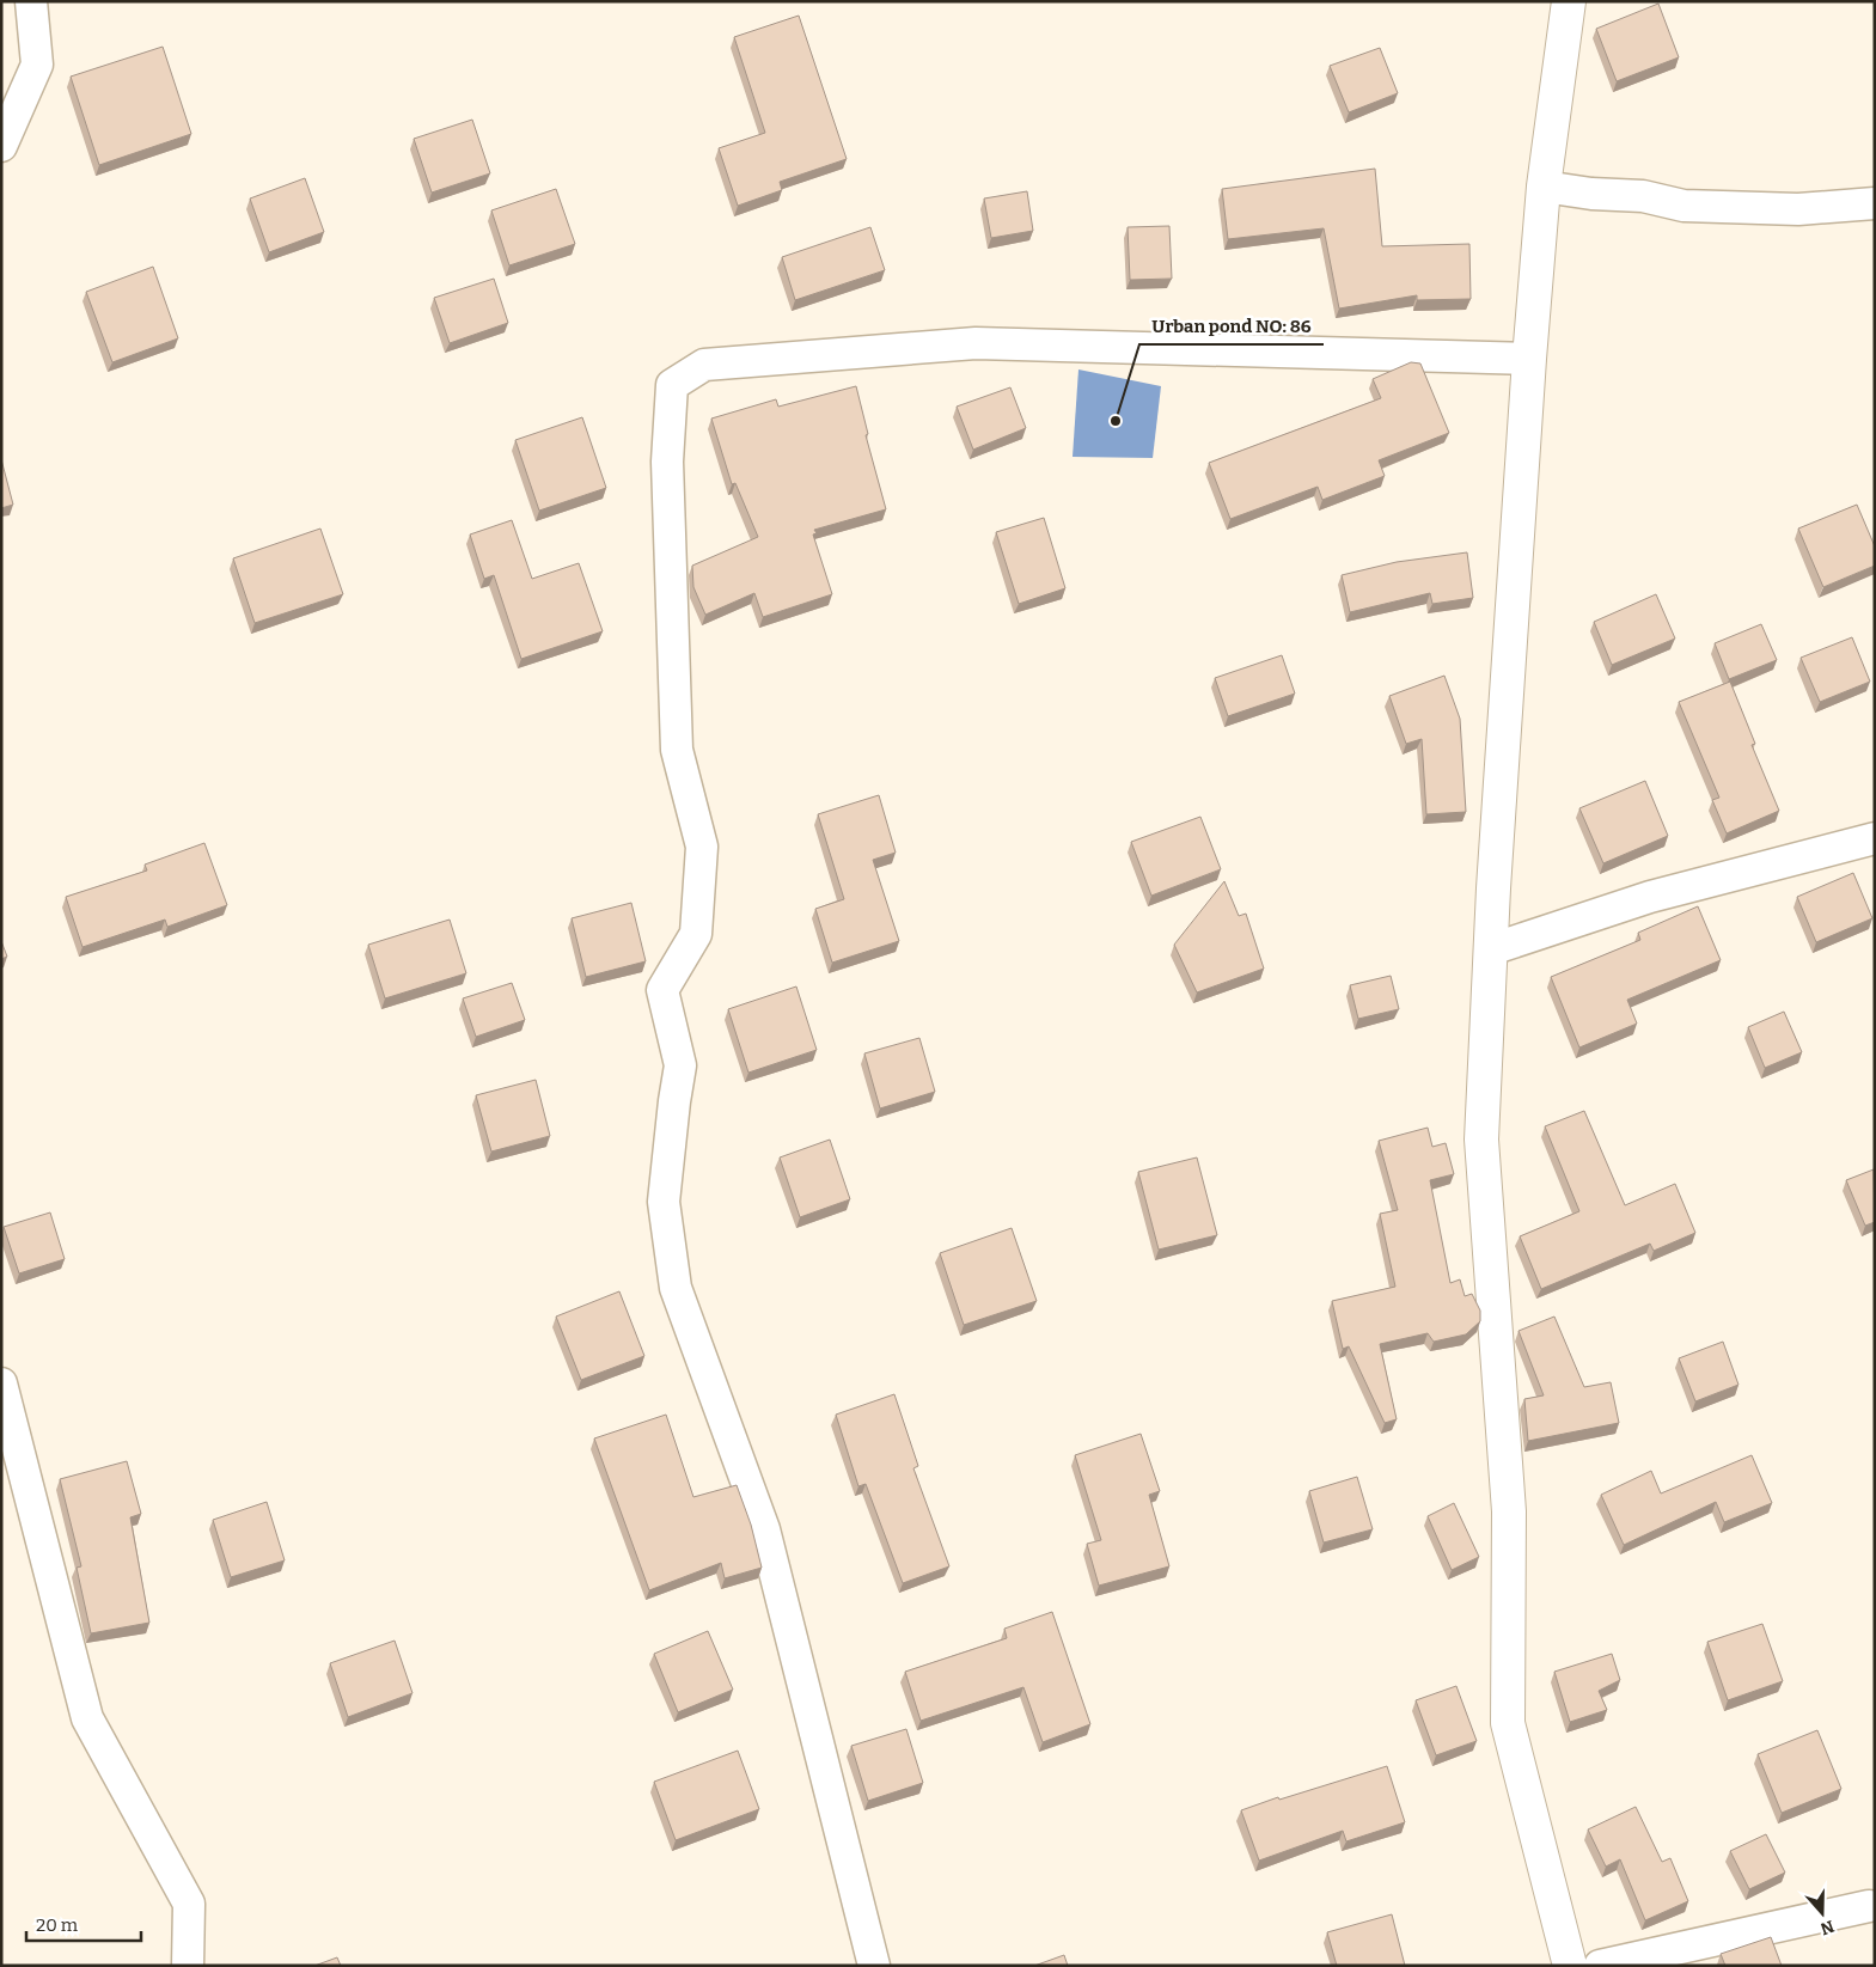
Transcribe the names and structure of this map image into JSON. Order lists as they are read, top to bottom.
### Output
{
  "places": ["Urban pond NO: 86"],
  "scale_bar": "20 m",
  "north": "bottom"
}
